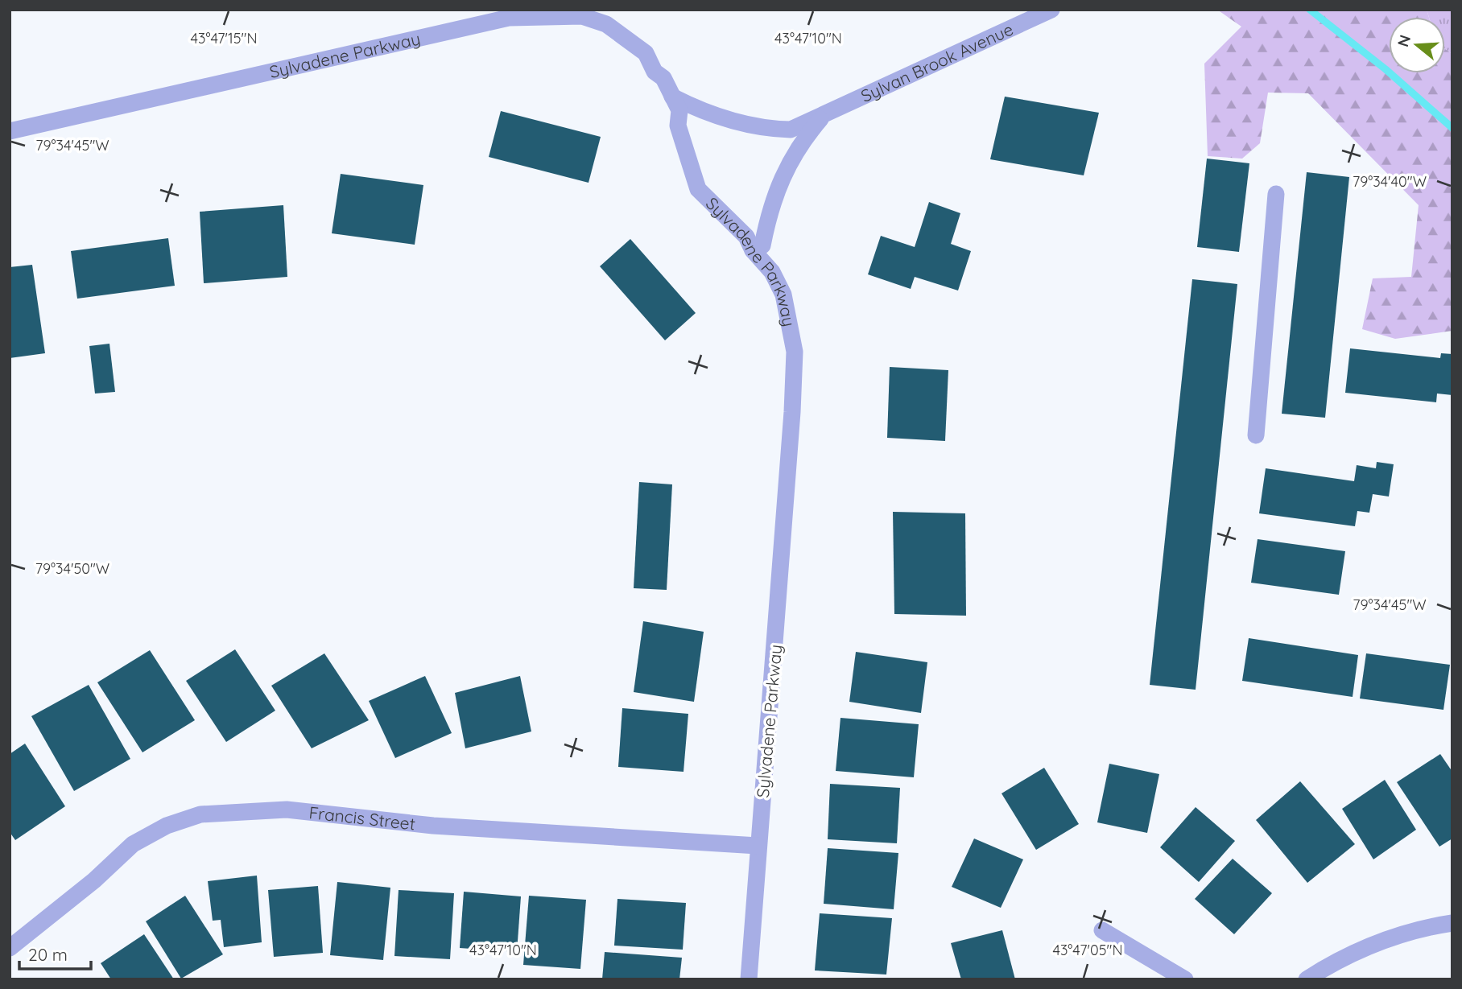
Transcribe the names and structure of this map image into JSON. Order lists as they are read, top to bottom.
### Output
{
  "streets": {
    "street": ["Sylvadene Parkway", "Sylvan Brook Avenue", "Francis Street"]
  },
  "crossings": [
    ["Sylvadene Parkway", "Sylvan Brook Avenue"],
    ["Sylvadene Parkway", "Francis Street"]
  ],
  "scale_bar": "20 m",
  "north": "left",
  "coordinates": [
    "43°47'15\"N",
    "43°47'10\"N",
    "79°34'45\"W",
    "79°34'40\"W",
    "79°34'50\"W",
    "43°47'05\"N"
  ]
}
